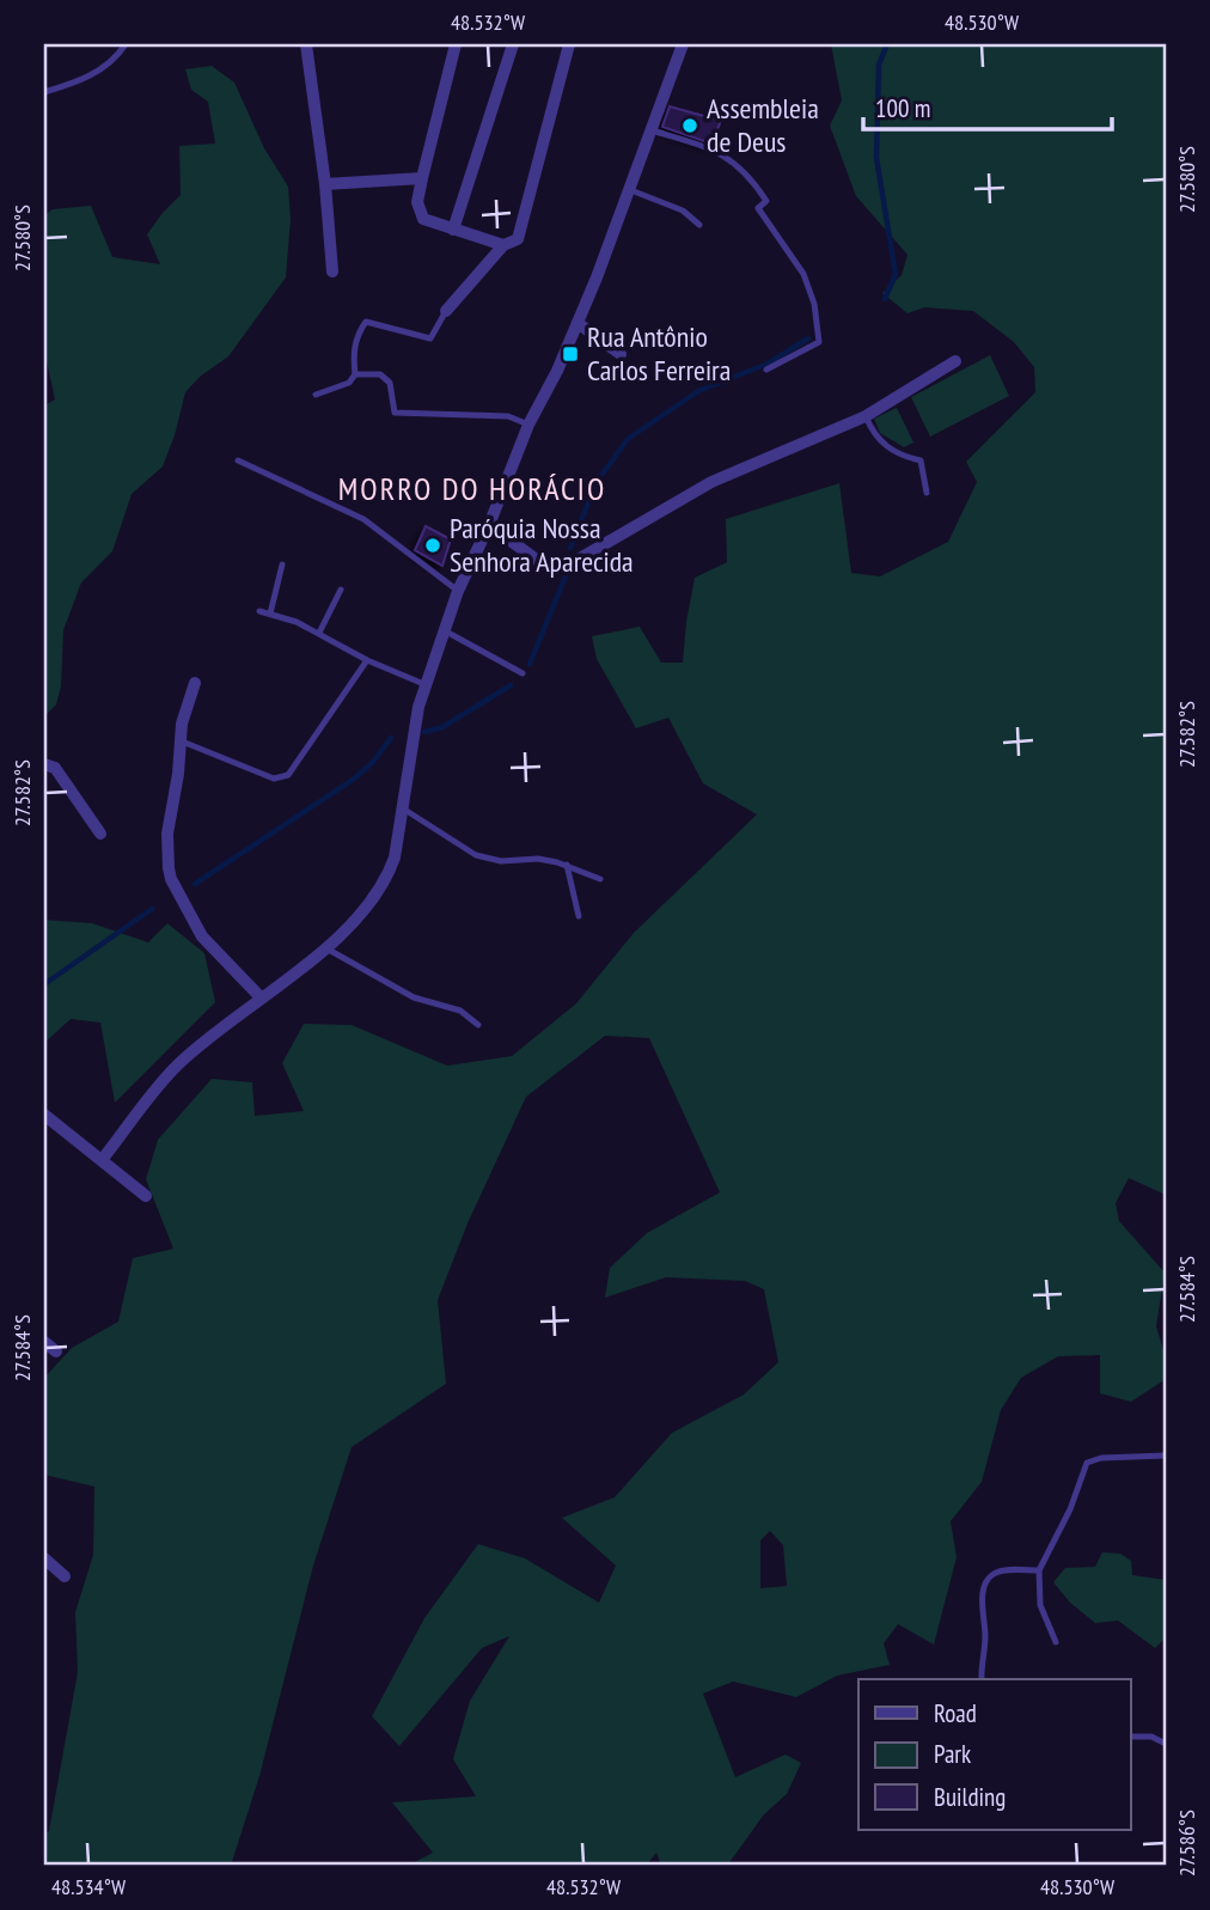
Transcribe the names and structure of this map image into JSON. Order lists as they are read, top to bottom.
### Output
{
  "districts": ["MORRO DO HORÁCIO"],
  "places": {
    "other": ["Assembleia de Deus", "Paróquia Nossa Senhora Aparecida"],
    "transit": ["Rua Antônio Carlos Ferreira"]
  },
  "legend": ["Road", "Park", "Building"],
  "scale_bar": "100 m",
  "coordinates": [
    "48.532°W",
    "48.530°W",
    "27.580°S",
    "27.582°S",
    "27.584°S",
    "27.586°S",
    "48.534°W"
  ]
}
